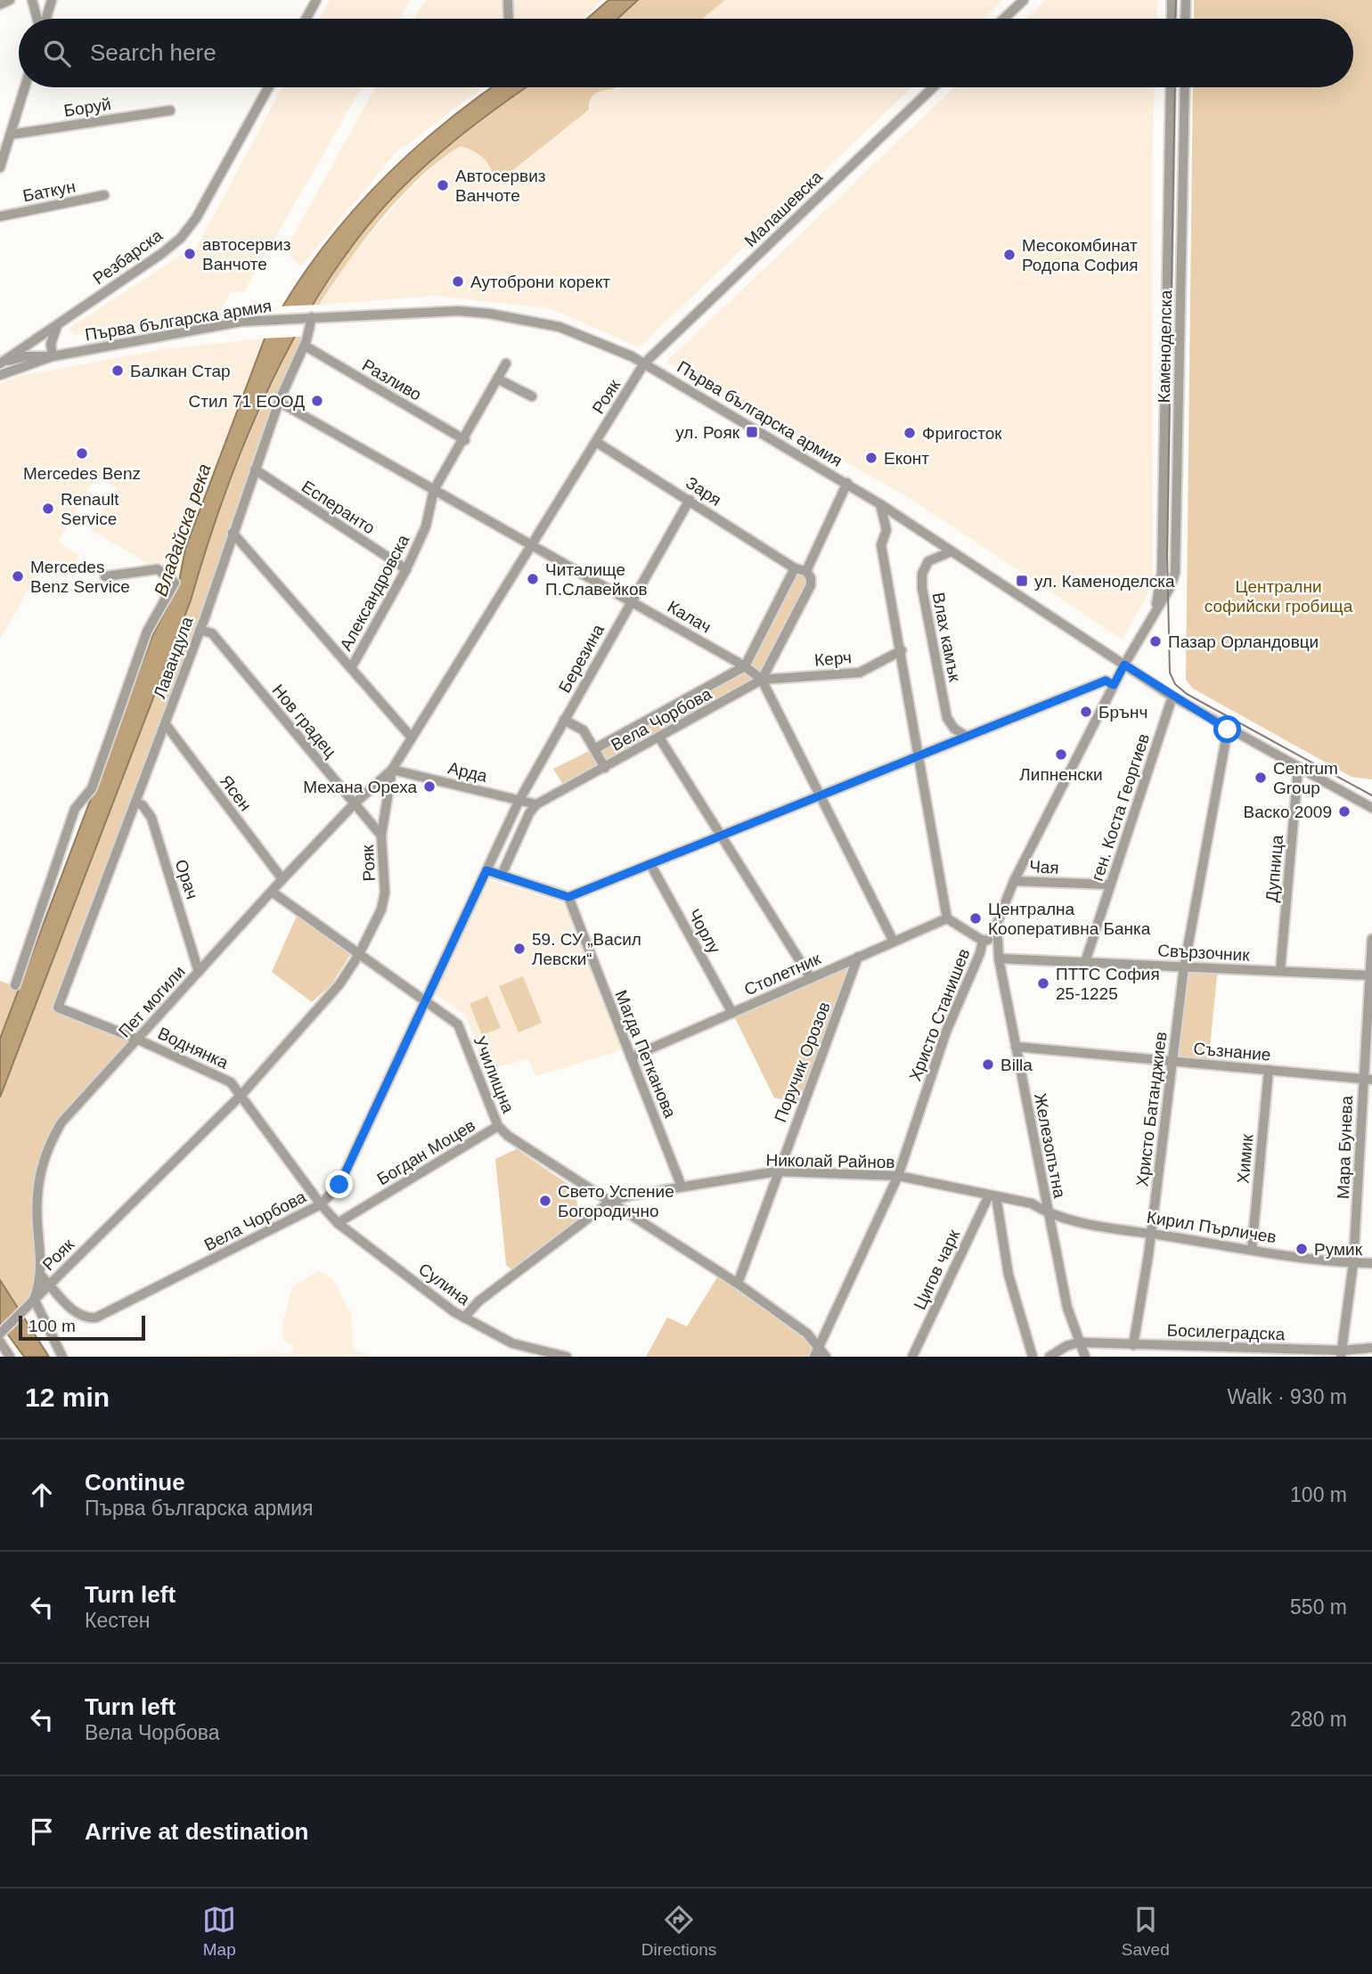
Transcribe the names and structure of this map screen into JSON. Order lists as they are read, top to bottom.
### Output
{
  "streets": {
    "street": [
      "Боруй",
      "Баткун",
      "Малашевска",
      "Резбарска",
      "Първа българска армия",
      "Каменоделска",
      "Разливо",
      "Рояк",
      "Заря",
      "Есперанто",
      "Александровска",
      "Калач",
      "Влах камък",
      "Лавандула",
      "Березина",
      "Керч",
      "Вела Чорбова",
      "Нов градец",
      "Арда",
      "Ясен",
      "ген. Коста Георгиев",
      "Чая",
      "Дупница",
      "Орач",
      "Чорлу",
      "Свързочник",
      "Столетник",
      "Пет могили",
      "Христо Станишев",
      "Воднянка",
      "Съзнание",
      "Магда Петканова",
      "Поручик Орозов",
      "Училищна",
      "Христо Батанджиев",
      "Железопътна",
      "Мара Бунева",
      "Богдан Моцев",
      "Химик",
      "Николай Райнов",
      "Кирил Пърличев",
      "Цигов чарк",
      "Сулина",
      "Босилеградска"
    ]
  },
  "crossings": [
    ["Малашевска", "Първа българска армия"],
    ["Малашевска", "Рояк"],
    ["Резбарска", "Първа българска армия"],
    ["Първа българска армия", "Каменоделска"],
    ["Първа българска армия", "Рояк"],
    ["Първа българска армия", "Влах камък"],
    ["Първа българска армия", "Лавандула"],
    ["Първа българска армия", "ген. Коста Георгиев"],
    ["Първа българска армия", "Дупница"],
    ["Първа българска армия", "Христо Батанджиев"],
    ["Разливо", "Александровска"],
    ["Разливо", "Лавандула"],
    ["Рояк", "Заря"],
    ["Рояк", "Калач"],
    ["Рояк", "Вела Чорбова"],
    ["Рояк", "Нов градец"],
    ["Рояк", "Арда"],
    ["Рояк", "Пет могили"],
    ["Рояк", "Воднянка"],
    ["Рояк", "Училищна"],
    ["Заря", "Березина"],
    ["Есперанто", "Александровска"],
    ["Есперанто", "Лавандула"],
    ["Александровска", "Калач"],
    ["Калач", "Лавандула"],
    ["Калач", "Березина"],
    ["Калач", "Керч"],
    ["Калач", "Вела Чорбова"],
    ["Калач", "Столетник"],
    ["Лавандула", "Нов градец"],
    ["Лавандула", "Ясен"],
    ["Лавандула", "Орач"],
    ["Лавандула", "Воднянка"],
    ["Березина", "Вела Чорбова"],
    ["Березина", "Арда"],
    ["Керч", "Вела Чорбова"],
    ["Вела Чорбова", "Арда"],
    ["Вела Чорбова", "Пет могили"],
    ["Вела Чорбова", "Воднянка"],
    ["Вела Чорбова", "Училищна"],
    ["Вела Чорбова", "Сулина"],
    ["Нов градец", "Пет могили"],
    ["Арда", "Пет могили"],
    ["Ясен", "Пет могили"],
    ["ген. Коста Георгиев", "Чая"],
    ["ген. Коста Георгиев", "Свързочник"],
    ["Дупница", "Свързочник"],
    ["Орач", "Пет могили"],
    ["Чорлу", "Столетник"],
    ["Свързочник", "Христо Батанджиев"],
    ["Свързочник", "Железопътна"],
    ["Свързочник", "Мара Бунева"],
    ["Столетник", "Магда Петканова"],
    ["Столетник", "Поручик Орозов"],
    ["Пет могили", "Воднянка"],
    ["Пет могили", "Училищна"],
    ["Христо Станишев", "Училищна"],
    ["Христо Станишев", "Железопътна"],
    ["Христо Станишев", "Николай Райнов"],
    ["Воднянка", "Сулина"],
    ["Съзнание", "Христо Батанджиев"],
    ["Съзнание", "Железопътна"],
    ["Съзнание", "Мара Бунева"],
    ["Съзнание", "Химик"],
    ["Магда Петканова", "Николай Райнов"],
    ["Поручик Орозов", "Училищна"],
    ["Поручик Орозов", "Николай Райнов"],
    ["Училищна", "Богдан Моцев"],
    ["Училищна", "Николай Райнов"],
    ["Христо Батанджиев", "Кирил Пърличев"],
    ["Христо Батанджиев", "Босилеградска"],
    ["Железопътна", "Николай Райнов"],
    ["Железопътна", "Кирил Пърличев"],
    ["Железопътна", "Босилеградска"],
    ["Мара Бунева", "Кирил Пърличев"],
    ["Мара Бунева", "Босилеградска"],
    ["Богдан Моцев", "Сулина"],
    ["Химик", "Кирил Пърличев"],
    ["Николай Райнов", "Кирил Пърличев"],
    ["Николай Райнов", "Цигов чарк"],
    ["Николай Райнов", "Сулина"]
  ],
  "water": ["Владайска река"],
  "parks": ["Централни софийски гробища"],
  "places": {
    "other": [
      "Автосервиз Ванчоте",
      "автосервиз Ванчоте",
      "Месокомбинат Родопа София",
      "Аутоброни корект",
      "Балкан Стар",
      "Стил 71 ЕООД",
      "Фригосток",
      "Mercedes Benz",
      "Еконт",
      "Renault Service",
      "Mercedes Benz Service",
      "Читалище П.Славейков",
      "Пазар Орландовци",
      "Брънч",
      "Липненски",
      "Centrum Group",
      "Механа Ореха",
      "Васко 2009",
      "Централна Кооперативна Банка",
      "59. СУ „Васил Левски“",
      "ПТТС София 25-1225",
      "Billa",
      "Свето Успение Богородично",
      "Румик"
    ],
    "transit": ["ул. Рояк", "ул. Каменоделска"]
  },
  "scale_bar": "100 m",
  "page": {
    "search": "Search here",
    "scale": "100 m",
    "heading": ["12 min", "Walk · 930 m"],
    "list": [
      ["Continue", "Първа българска армия", "100 m"],
      ["Turn left", "Кестен", "550 m"],
      ["Turn left", "Вела Чорбова", "280 m"],
      "Arrive at destination"
    ],
    "nav": ["Map", "Directions", "Saved"]
  }
}
